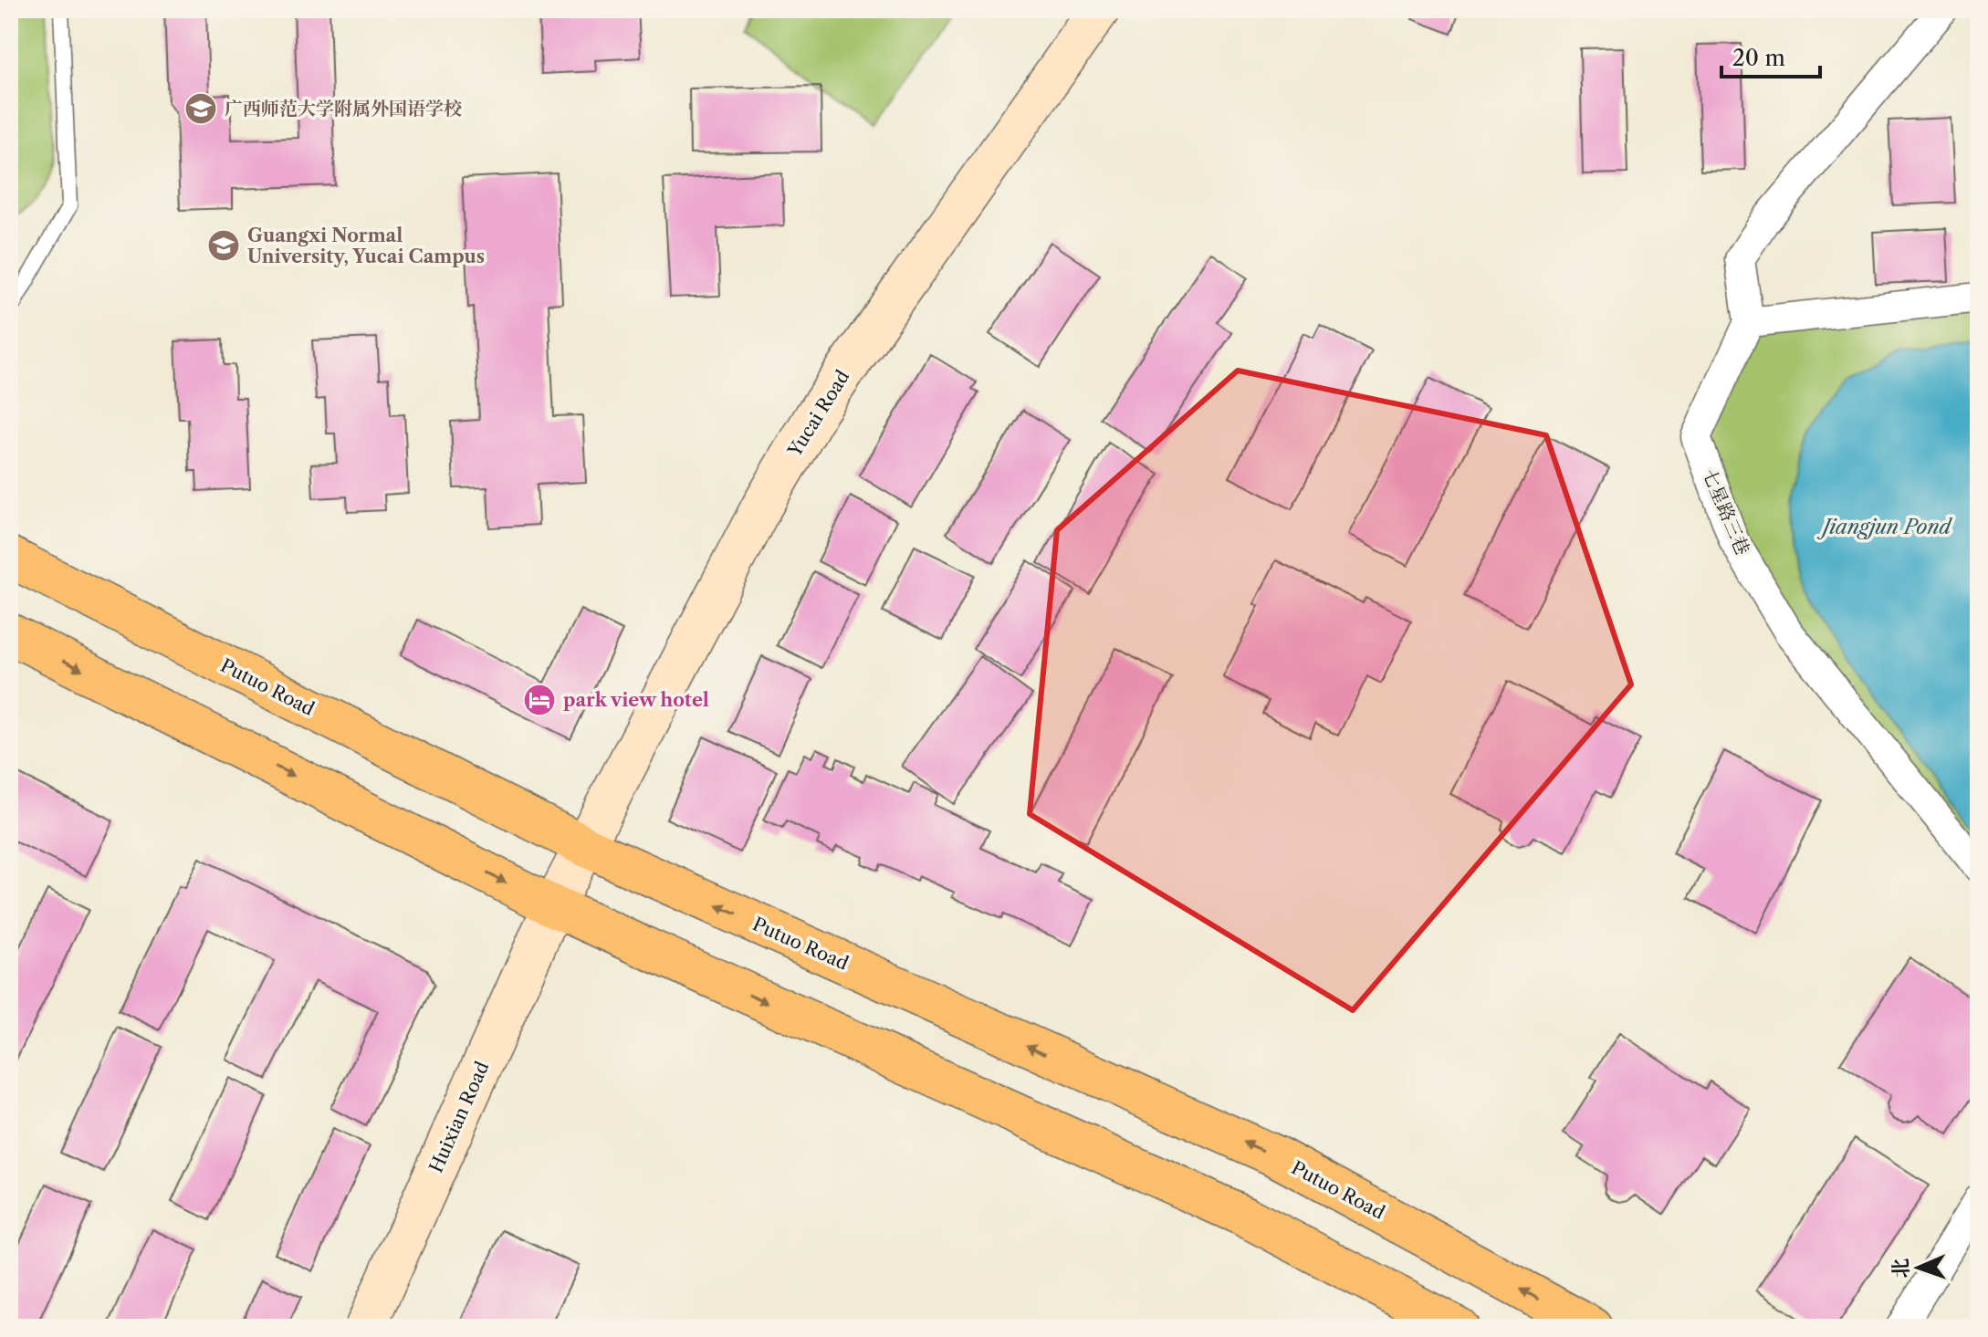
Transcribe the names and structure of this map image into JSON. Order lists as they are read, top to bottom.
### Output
{
  "streets": {
    "main road": ["Yucai Road", "Putuo Road", "Huixian Road"],
    "street": ["七星路三巷"]
  },
  "crossings": [
    ["Yucai Road", "Putuo Road"],
    ["Yucai Road", "Huixian Road"]
  ],
  "water": ["Jiangjun Pond"],
  "places": {
    "school or university": ["广西师范大学附属外国语学校", "Guangxi Normal University, Yucai Campus"],
    "hotel": ["park view hotel"]
  },
  "scale_bar": "20 m",
  "north": "left"
}
